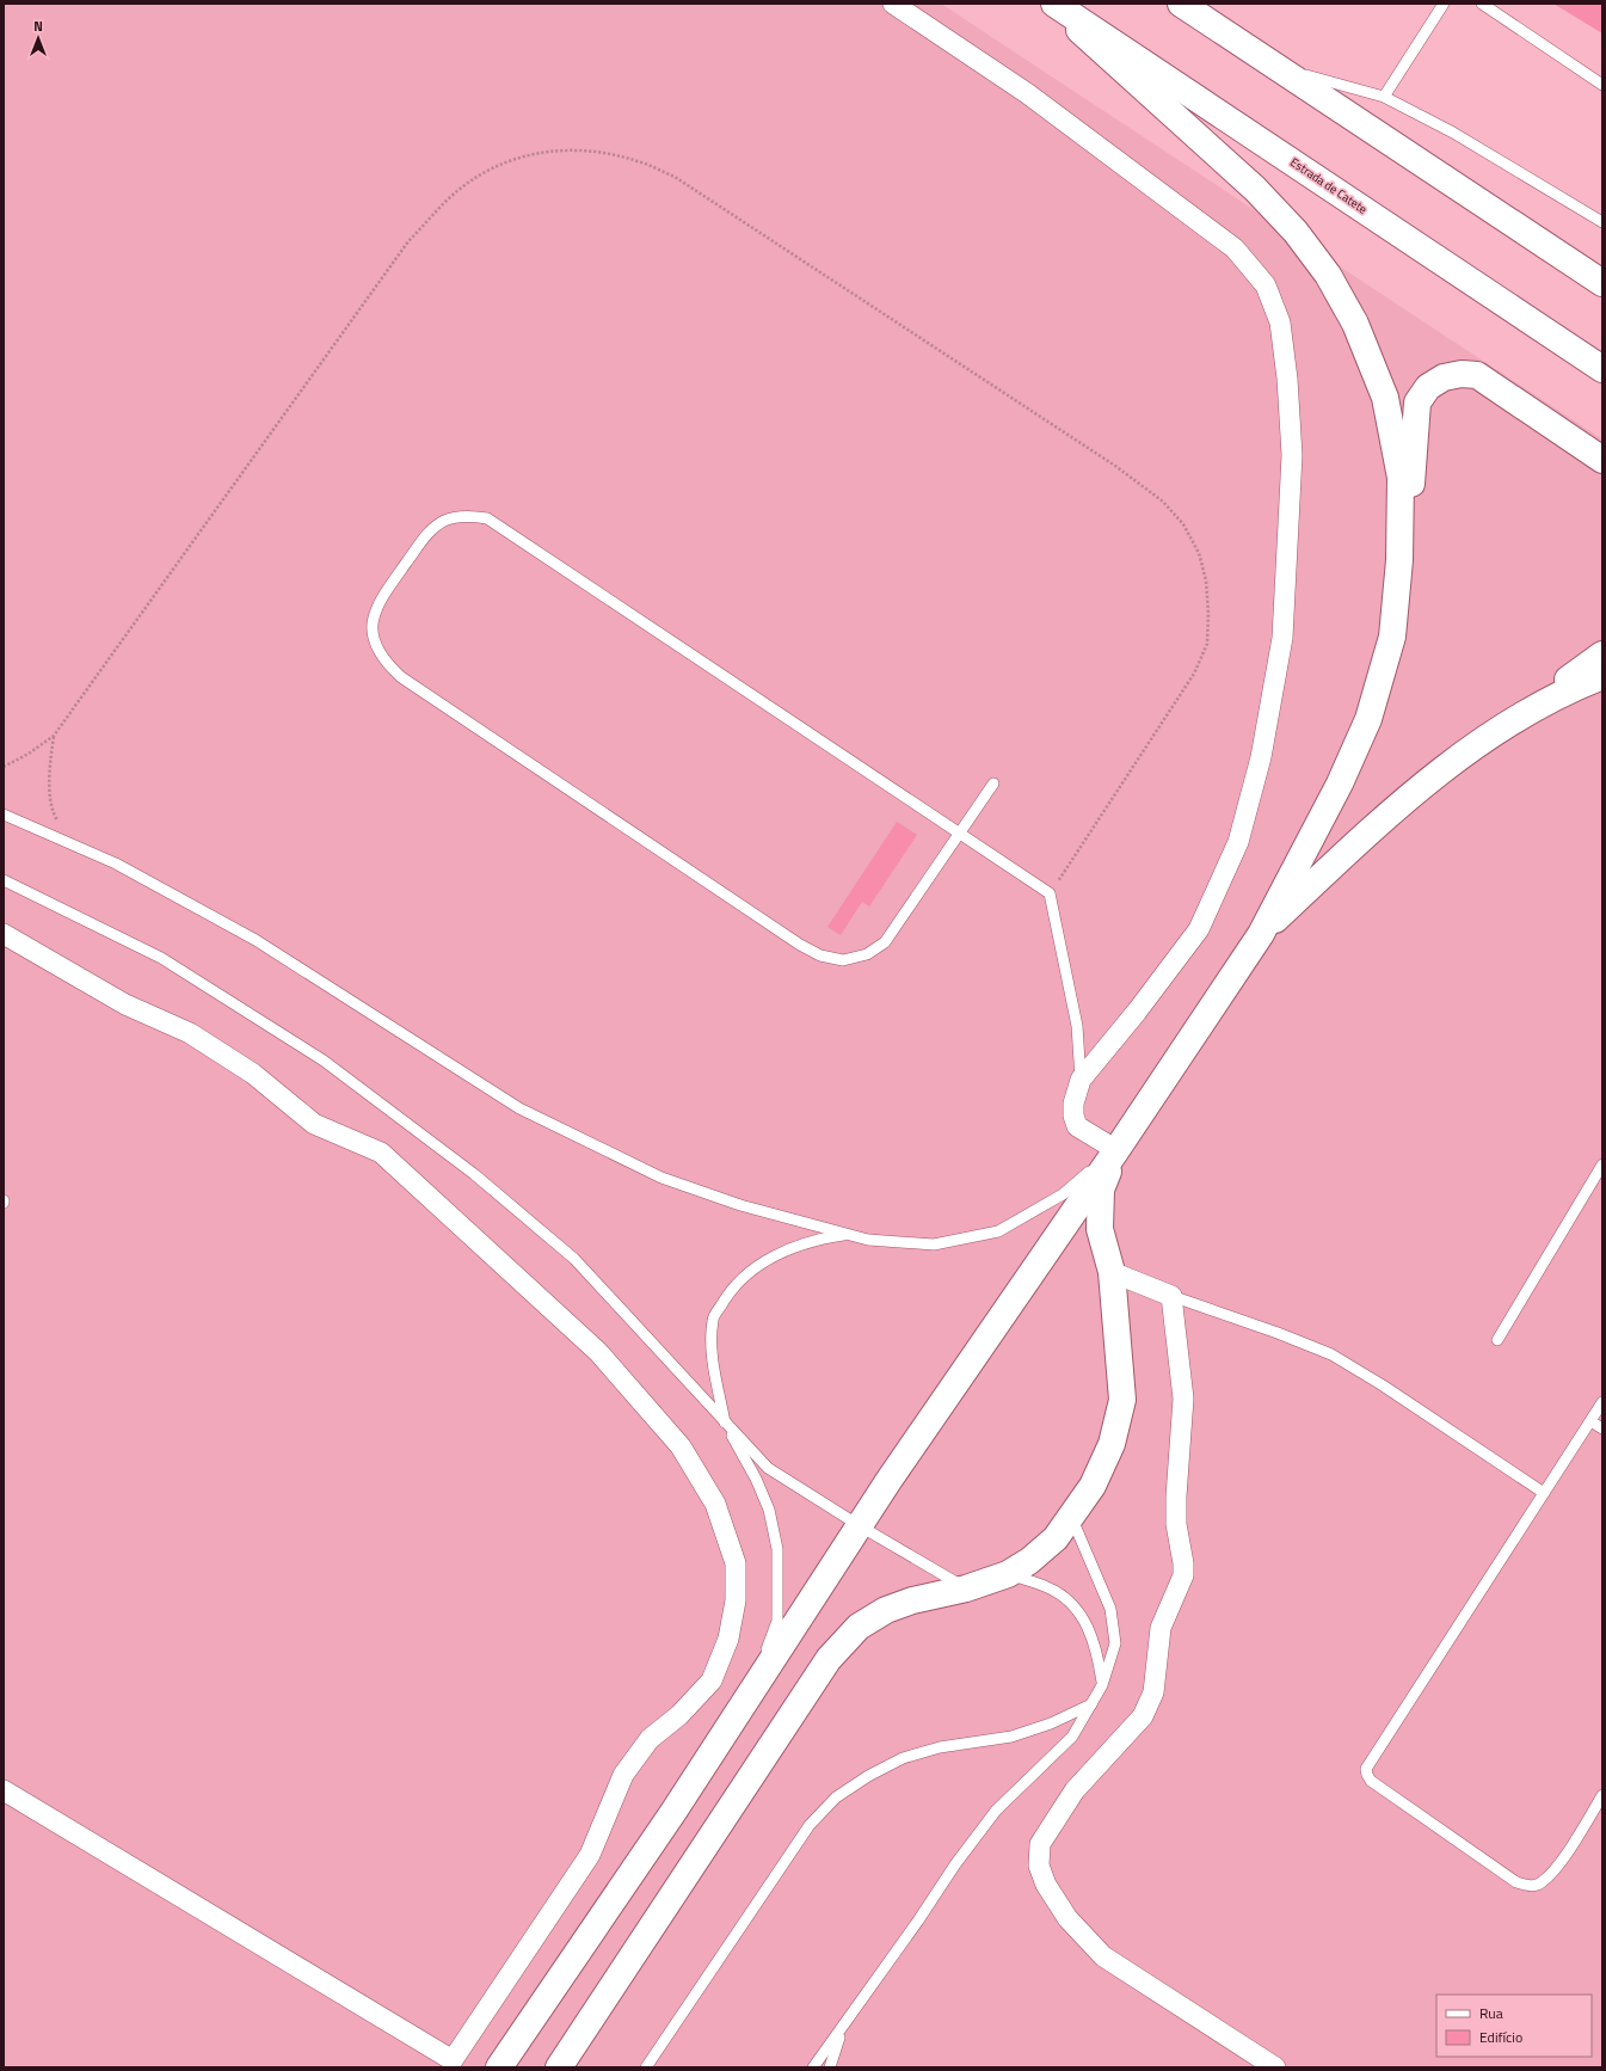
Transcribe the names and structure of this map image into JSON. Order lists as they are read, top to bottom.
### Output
{
  "streets": {
    "main road": ["Estrada de Catete"]
  },
  "legend": ["Rua", "Edifício"],
  "north": "top"
}
